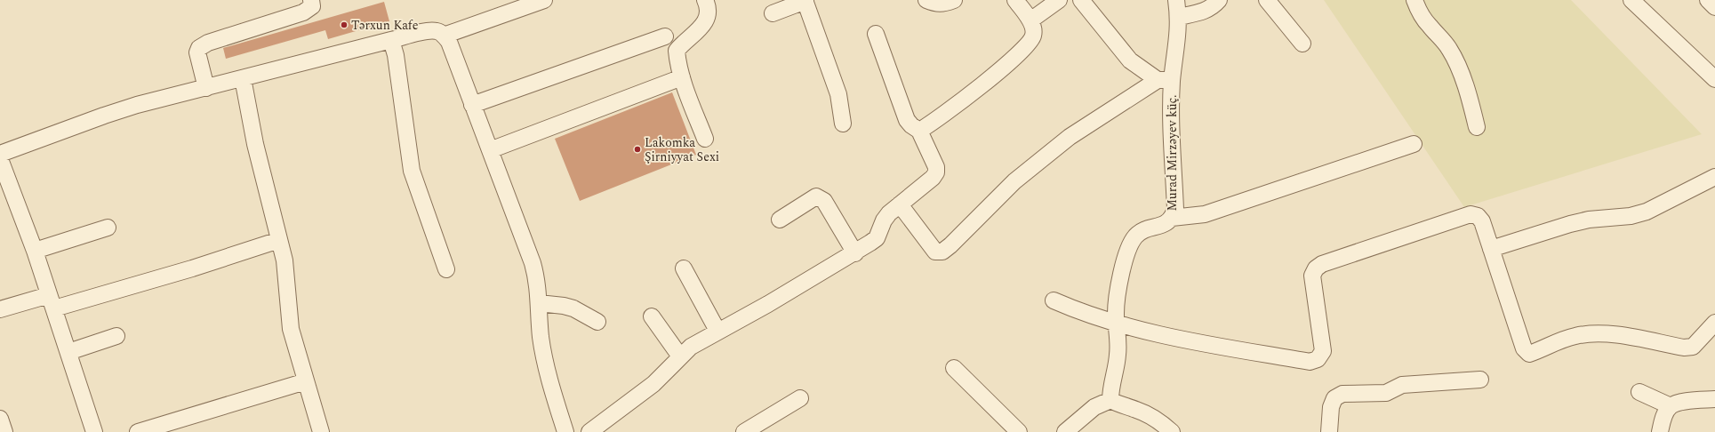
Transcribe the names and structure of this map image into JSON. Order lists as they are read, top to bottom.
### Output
{
  "streets": {
    "street": ["Murad Mirzəyev küç."]
  },
  "places": ["Tərxun Kafe", "Lakomka Şirniyyat Sexi"]
}
